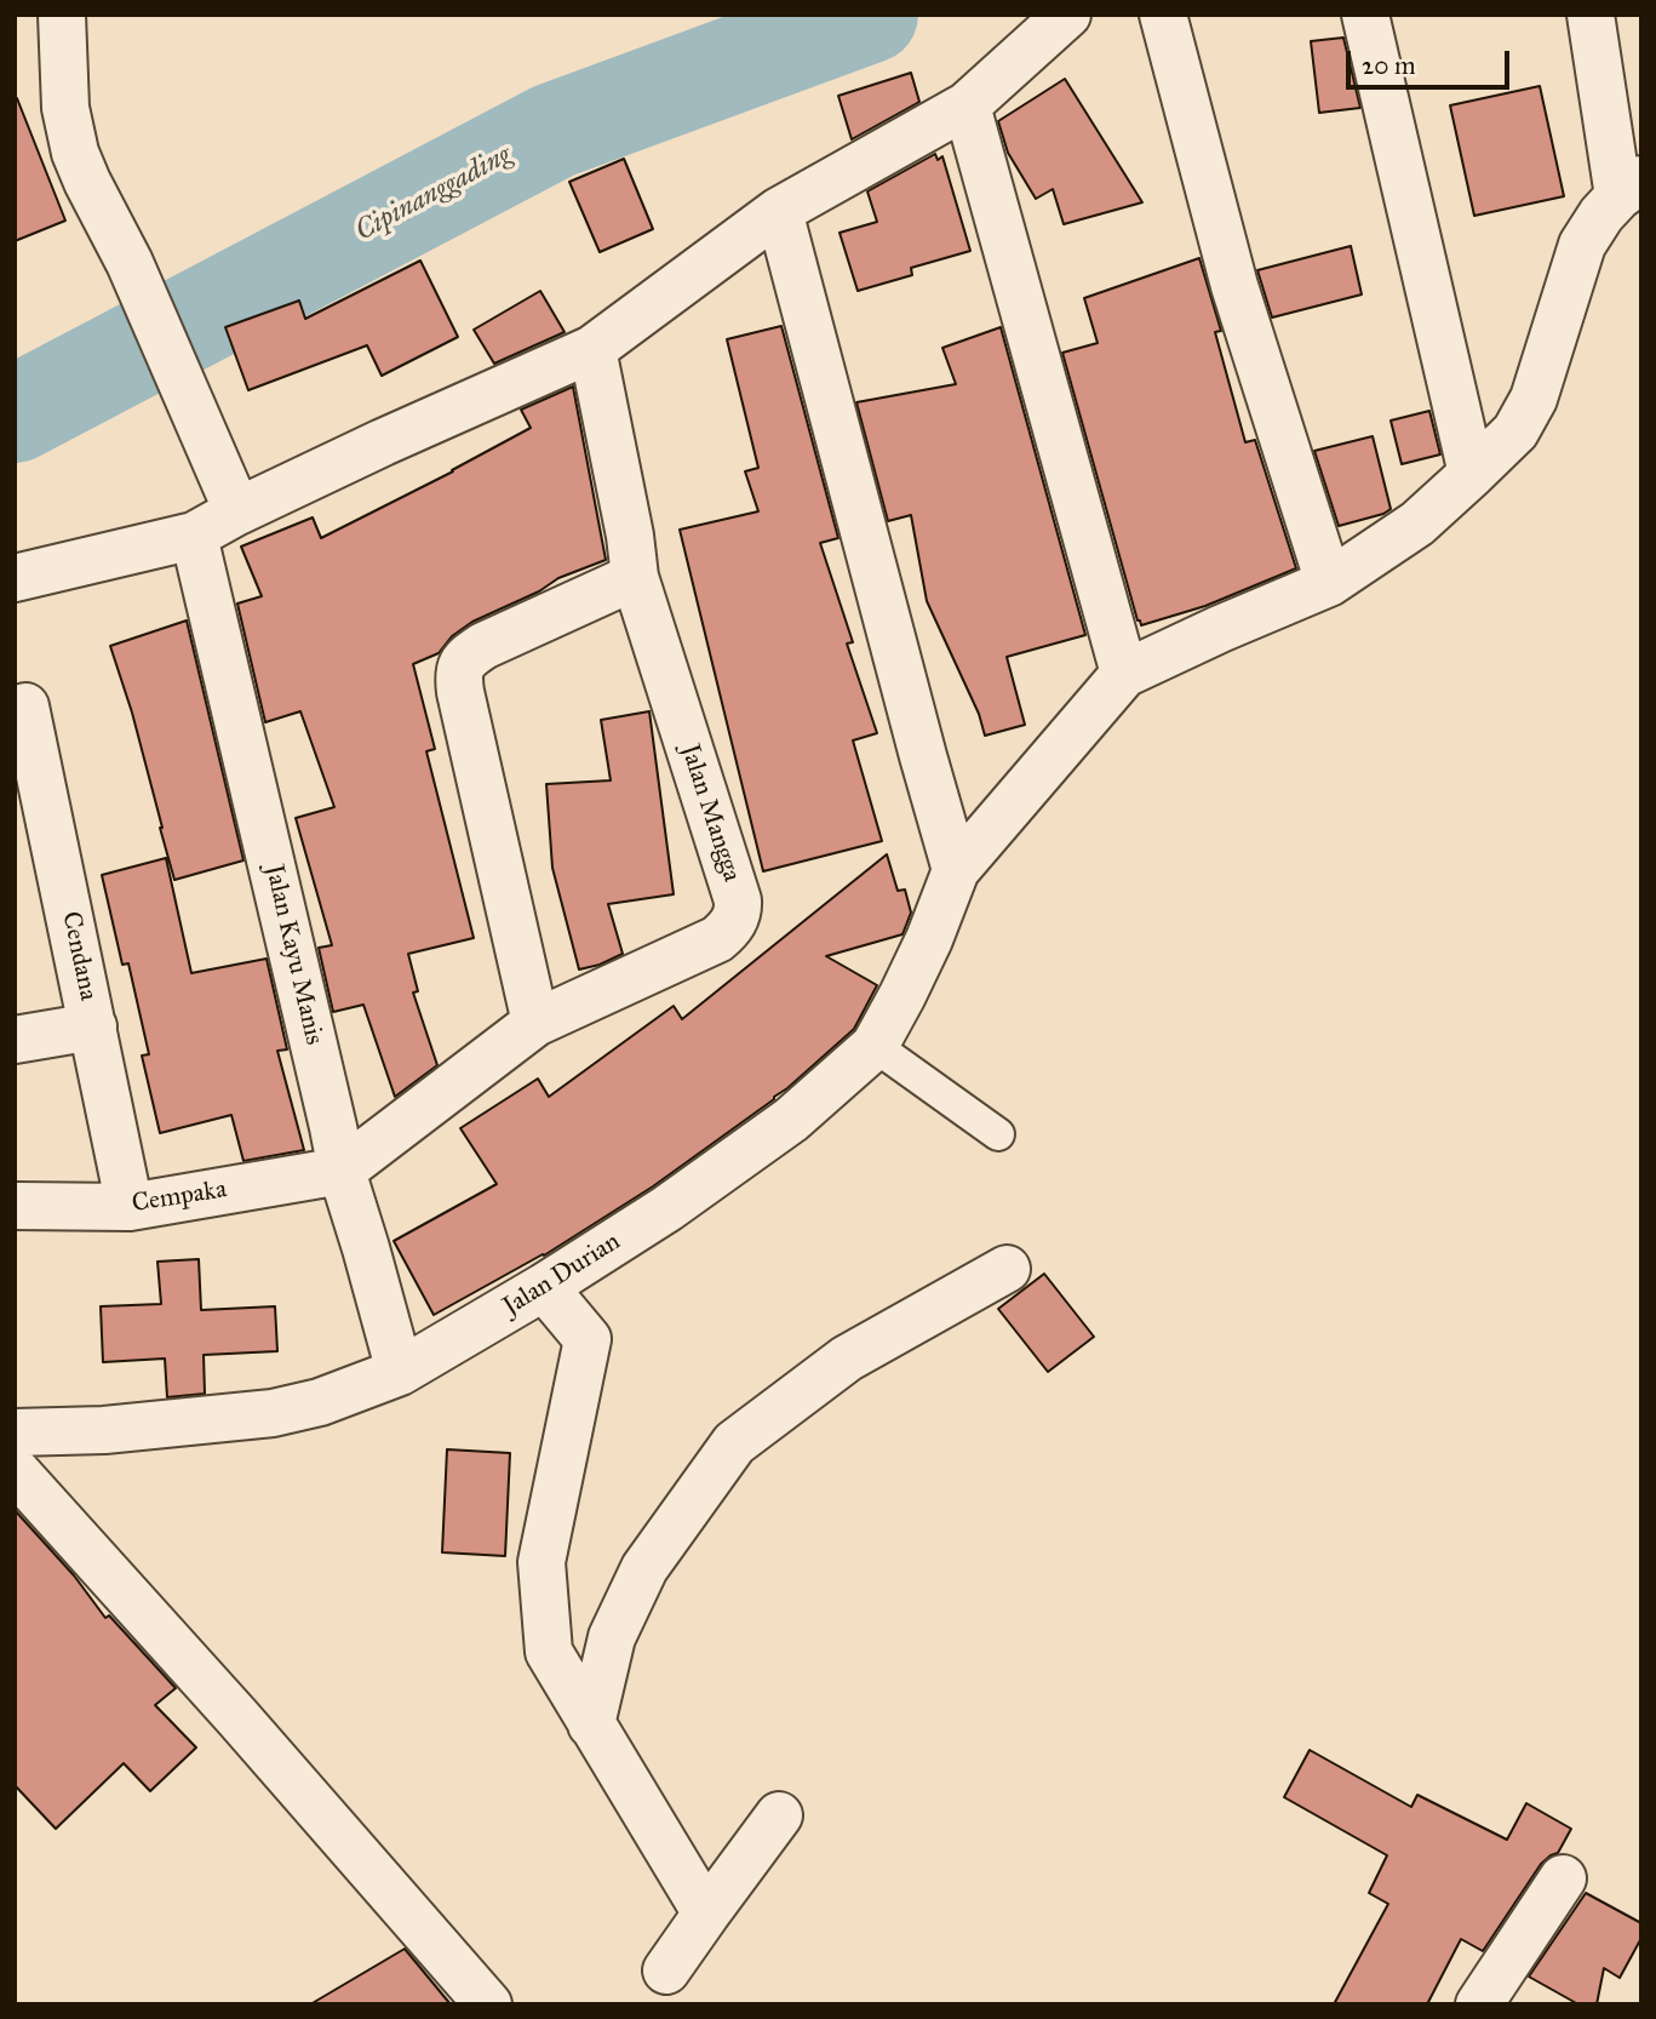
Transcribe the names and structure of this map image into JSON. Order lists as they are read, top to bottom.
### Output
{
  "streets": {
    "street": [
      "Jalan Mangga",
      "Jalan Kayu Manis",
      "Cendana",
      "Cempaka",
      "Jalan Durian"
    ]
  },
  "crossings": [
    ["Jalan Mangga", "Jalan Kayu Manis"],
    ["Jalan Mangga", "Cempaka"],
    ["Jalan Kayu Manis", "Cempaka"],
    ["Jalan Kayu Manis", "Jalan Durian"],
    ["Cendana", "Cempaka"]
  ],
  "water": ["Cipinanggading"],
  "scale_bar": "20 m"
}
